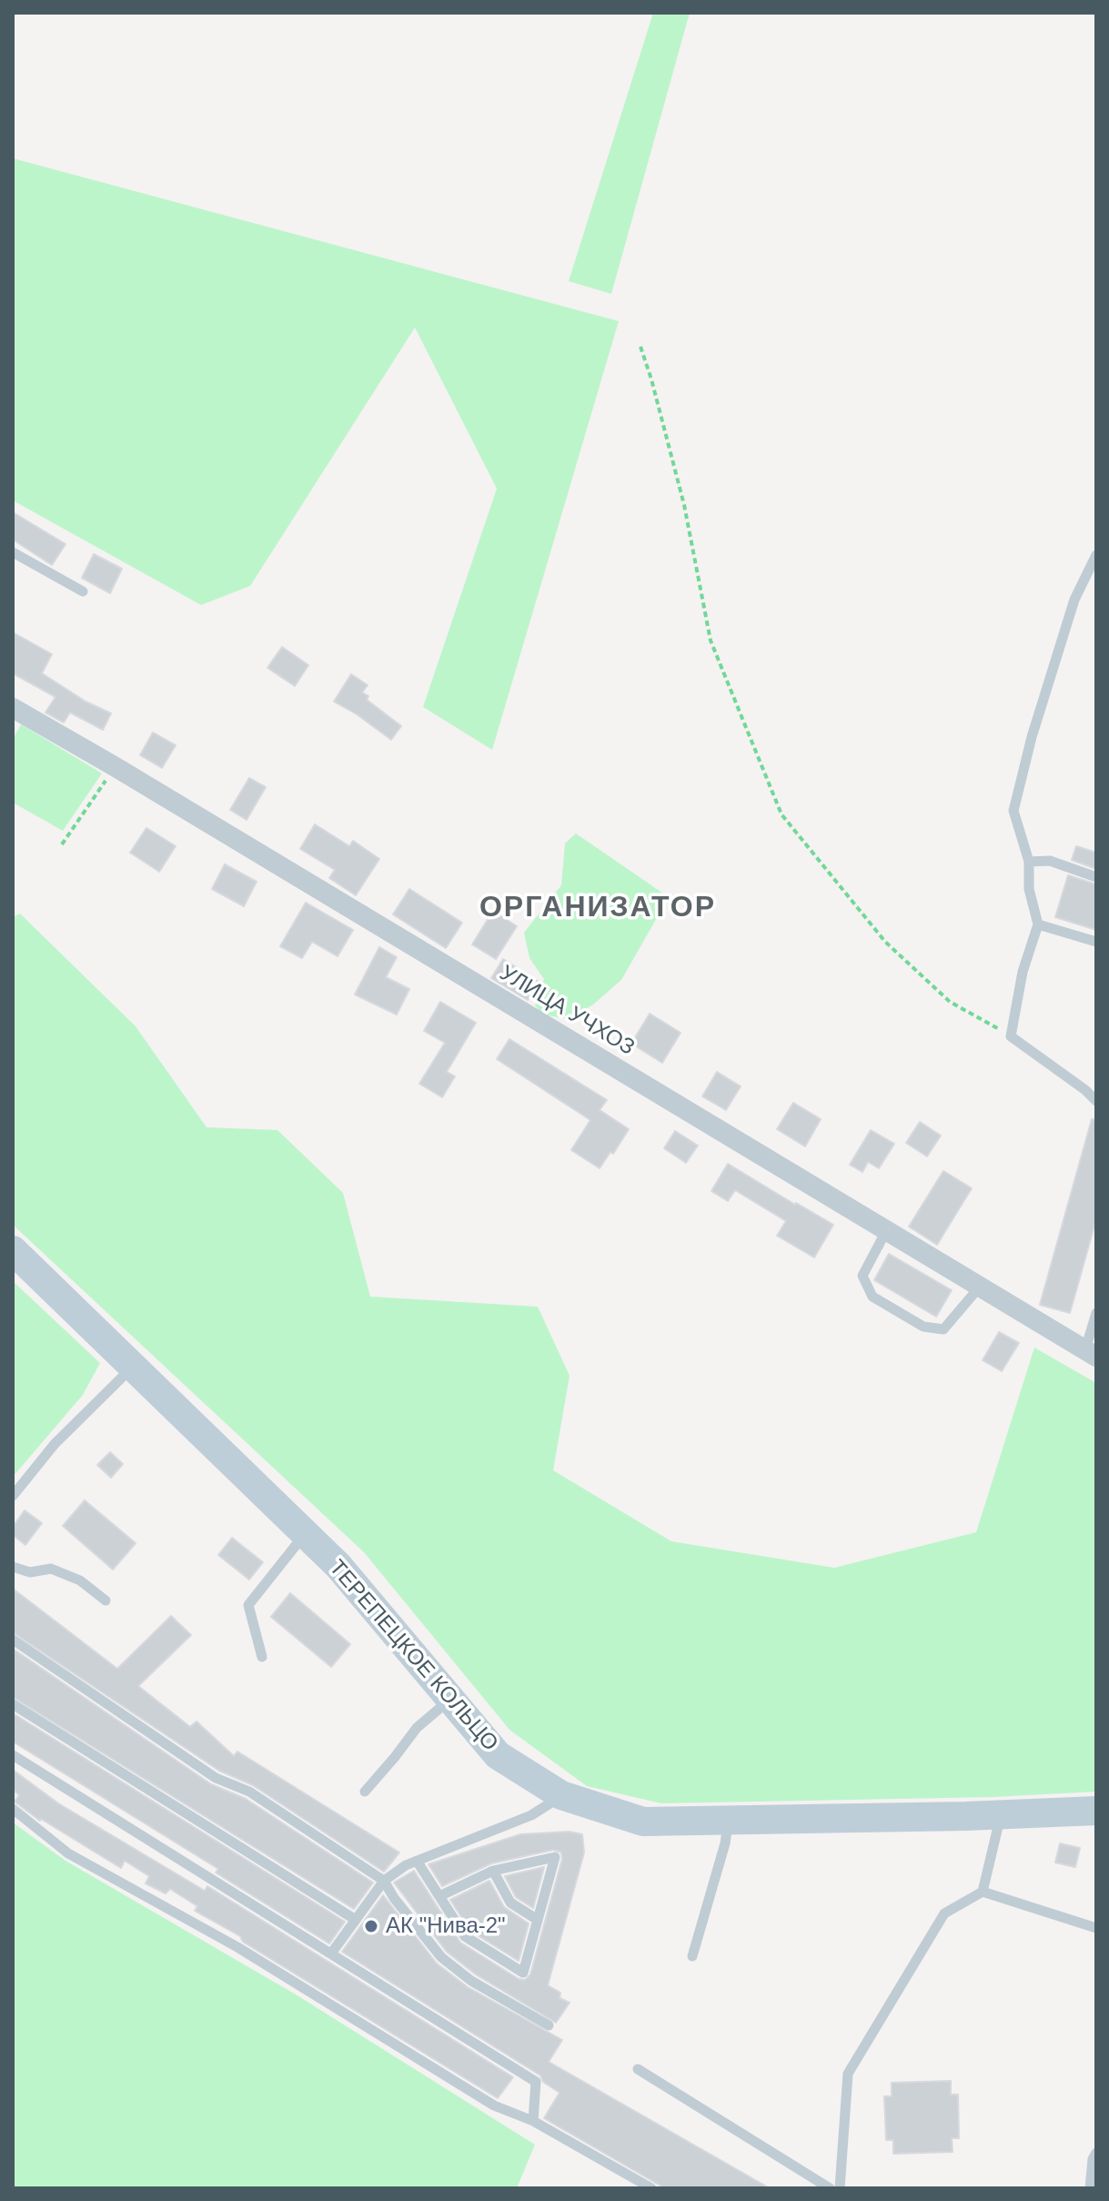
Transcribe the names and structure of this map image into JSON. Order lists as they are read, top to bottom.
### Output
{
  "streets": {
    "street": ["УЛИЦА УЧХОЗ", "ТЕРЕПЕЦКОЕ КОЛЬЦО"]
  },
  "districts": ["ОРГАНИЗАТОР"],
  "places": ["АК \"Нива-2\""]
}
